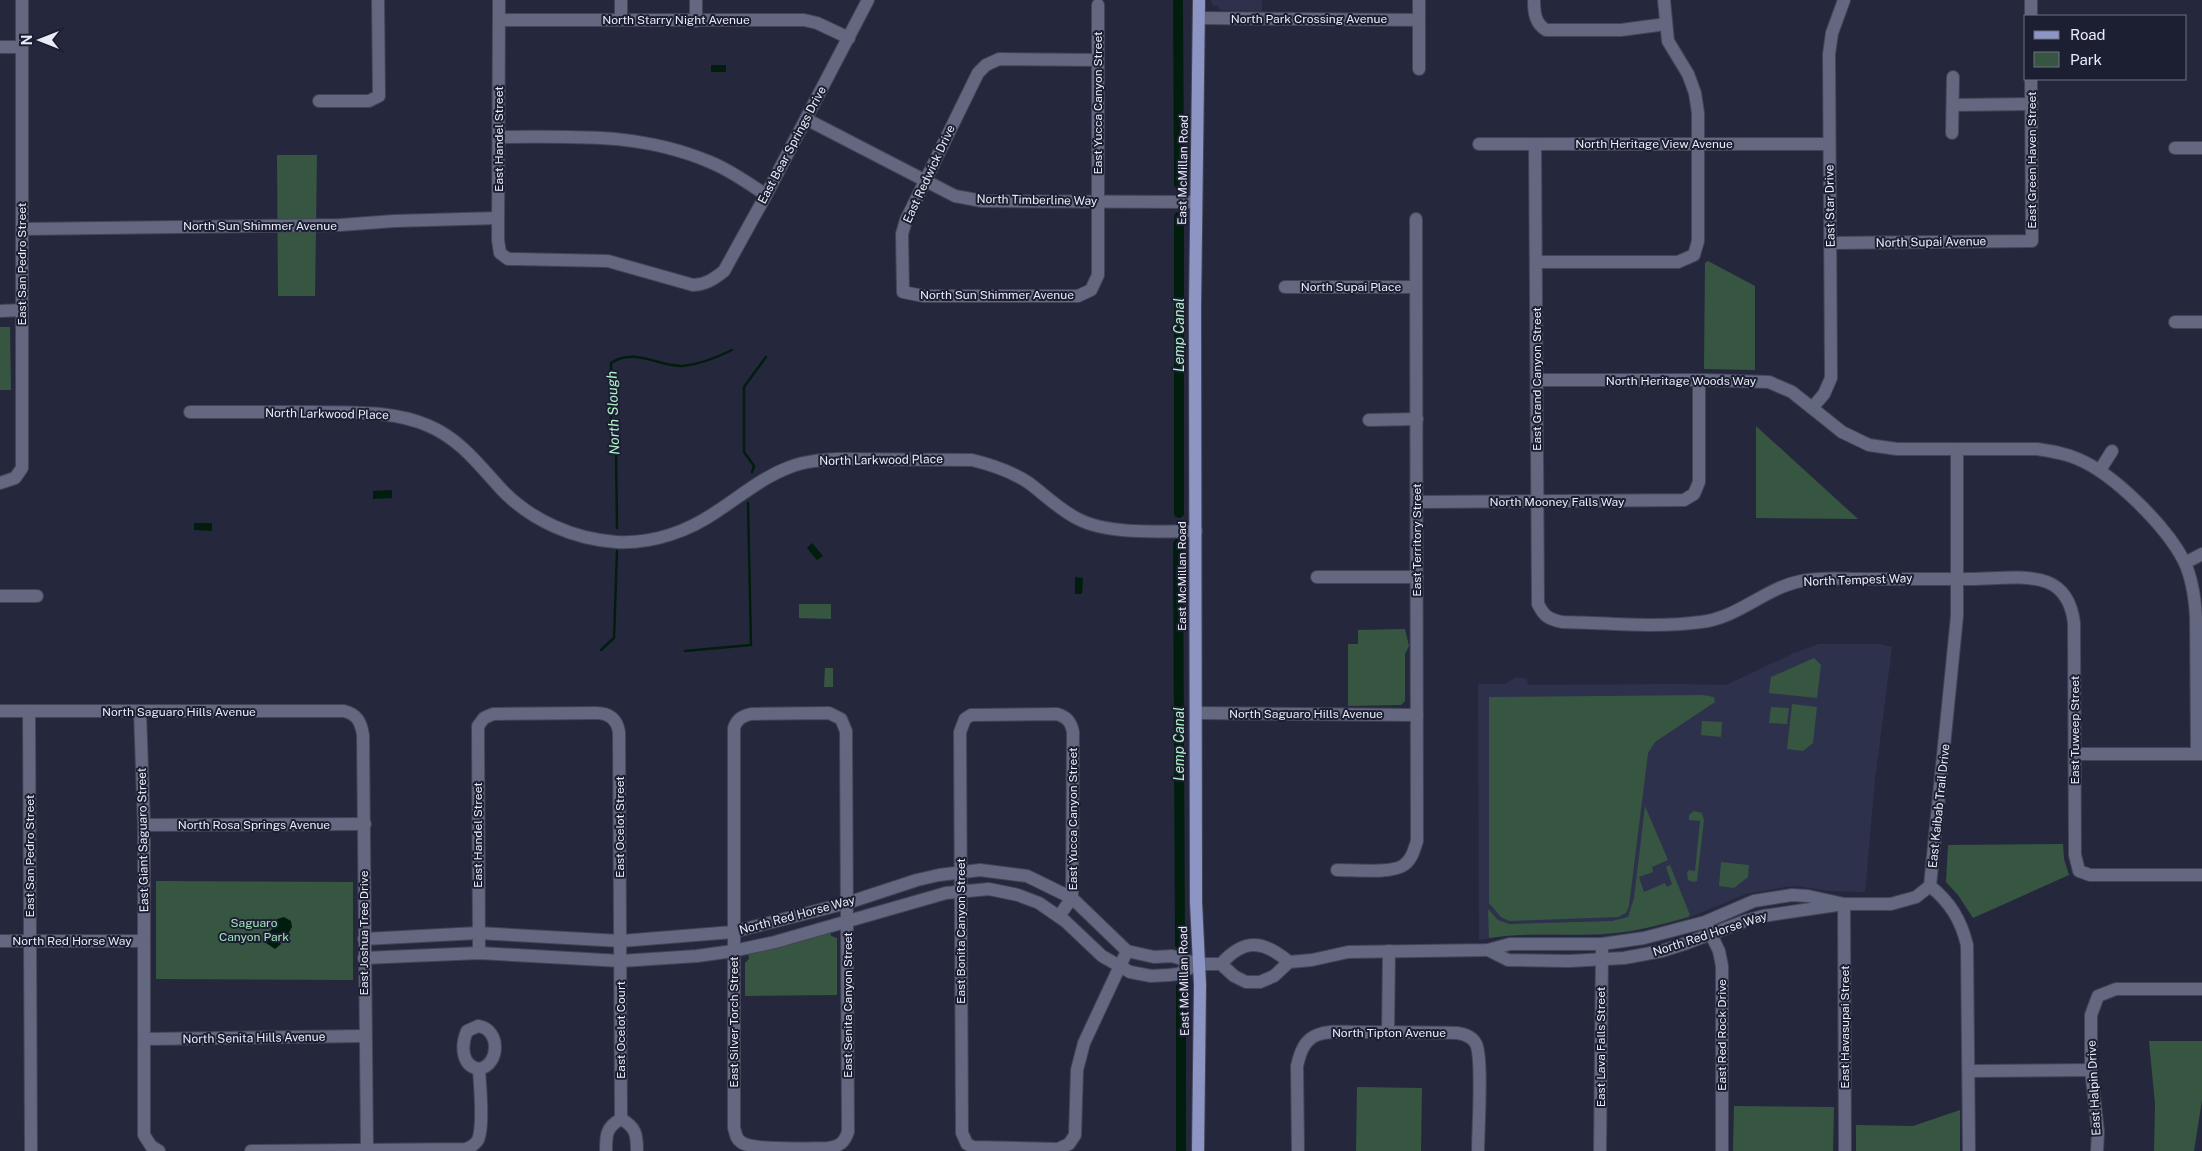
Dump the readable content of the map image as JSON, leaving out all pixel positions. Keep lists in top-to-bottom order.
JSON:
{
  "streets": {
    "main road": ["East McMillan Road"],
    "street": [
      "North Park Crossing Avenue",
      "North Starry Night Avenue",
      "East Yucca Canyon Street",
      "East Handel Street",
      "North Heritage View Avenue",
      "East Bear Springs Drive",
      "East Green Haven Street",
      "East Redwick Drive",
      "North Timberline Way",
      "East Star Drive",
      "North Sun Shimmer Avenue",
      "North Supai Avenue",
      "East San Pedro Street",
      "North Supai Place",
      "East Grand Canyon Street",
      "North Heritage Woods Way",
      "North Larkwood Place",
      "North Mooney Falls Way",
      "East Territory Street",
      "North Tempest Way",
      "North Saguaro Hills Avenue",
      "East Tuweep Street",
      "East Kaibab Trail Drive",
      "North Rosa Springs Avenue",
      "East Ocelot Street",
      "East Giant Saguaro Street",
      "North Red Horse Way",
      "East Bonita Canyon Street",
      "East Joshua Tree Drive",
      "East Senita Canyon Street",
      "East Silver Torch Street",
      "East Havasupai Street",
      "East Ocelot Court",
      "North Tipton Avenue",
      "East Red Rock Drive",
      "North Senita Hills Avenue",
      "East Lava Falls Street",
      "East Halpin Drive"
    ]
  },
  "crossings": [
    ["North Park Crossing Avenue", "East McMillan Road"],
    ["North Starry Night Avenue", "East Handel Street"],
    ["North Starry Night Avenue", "East Bear Springs Drive"],
    ["East Yucca Canyon Street", "East Redwick Drive"],
    ["East Yucca Canyon Street", "North Timberline Way"],
    ["East Yucca Canyon Street", "North Sun Shimmer Avenue"],
    ["East Yucca Canyon Street", "North Red Horse Way"],
    ["East Yucca Canyon Street", "East Bonita Canyon Street"],
    ["East Handel Street", "East Bear Springs Drive"],
    ["East Handel Street", "North Sun Shimmer Avenue"],
    ["East Handel Street", "East Ocelot Street"],
    ["East Handel Street", "North Red Horse Way"],
    ["North Heritage View Avenue", "East Star Drive"],
    ["North Heritage View Avenue", "East Grand Canyon Street"],
    ["East Bear Springs Drive", "North Timberline Way"],
    ["East Green Haven Street", "North Supai Avenue"],
    ["East McMillan Road", "North Timberline Way"],
    ["East McMillan Road", "North Larkwood Place"],
    ["East McMillan Road", "North Saguaro Hills Avenue"],
    ["East McMillan Road", "North Red Horse Way"],
    ["East Redwick Drive", "North Timberline Way"],
    ["East Redwick Drive", "North Sun Shimmer Avenue"],
    ["East Star Drive", "North Supai Avenue"],
    ["East Star Drive", "North Heritage Woods Way"],
    ["North Sun Shimmer Avenue", "East San Pedro Street"],
    ["East San Pedro Street", "North Saguaro Hills Avenue"],
    ["East San Pedro Street", "North Red Horse Way"],
    ["North Supai Place", "East Territory Street"],
    ["East Grand Canyon Street", "North Heritage Woods Way"],
    ["East Grand Canyon Street", "North Mooney Falls Way"],
    ["East Grand Canyon Street", "North Tempest Way"],
    ["North Heritage Woods Way", "North Mooney Falls Way"],
    ["North Heritage Woods Way", "East Kaibab Trail Drive"],
    ["North Mooney Falls Way", "East Territory Street"],
    ["East Territory Street", "North Saguaro Hills Avenue"],
    ["North Tempest Way", "East Tuweep Street"],
    ["North Tempest Way", "East Kaibab Trail Drive"],
    ["North Saguaro Hills Avenue", "East Giant Saguaro Street"],
    ["North Saguaro Hills Avenue", "East Joshua Tree Drive"],
    ["East Kaibab Trail Drive", "North Red Horse Way"],
    ["North Rosa Springs Avenue", "East Giant Saguaro Street"],
    ["North Rosa Springs Avenue", "East Joshua Tree Drive"],
    ["East Ocelot Street", "North Red Horse Way"],
    ["East Ocelot Street", "East Ocelot Court"],
    ["East Giant Saguaro Street", "North Red Horse Way"],
    ["East Giant Saguaro Street", "North Senita Hills Avenue"],
    ["North Red Horse Way", "East Bonita Canyon Street"],
    ["North Red Horse Way", "East Joshua Tree Drive"],
    ["North Red Horse Way", "East Senita Canyon Street"],
    ["North Red Horse Way", "East Silver Torch Street"],
    ["North Red Horse Way", "East Havasupai Street"],
    ["North Red Horse Way", "East Ocelot Court"],
    ["North Red Horse Way", "East Red Rock Drive"],
    ["North Red Horse Way", "East Lava Falls Street"],
    ["East Joshua Tree Drive", "North Senita Hills Avenue"],
    ["East Senita Canyon Street", "East Silver Torch Street"]
  ],
  "water": ["Lemp Canal", "North Slough"],
  "parks": ["Saguaro Canyon Park"],
  "legend": ["Road", "Park"],
  "north": "left"
}
